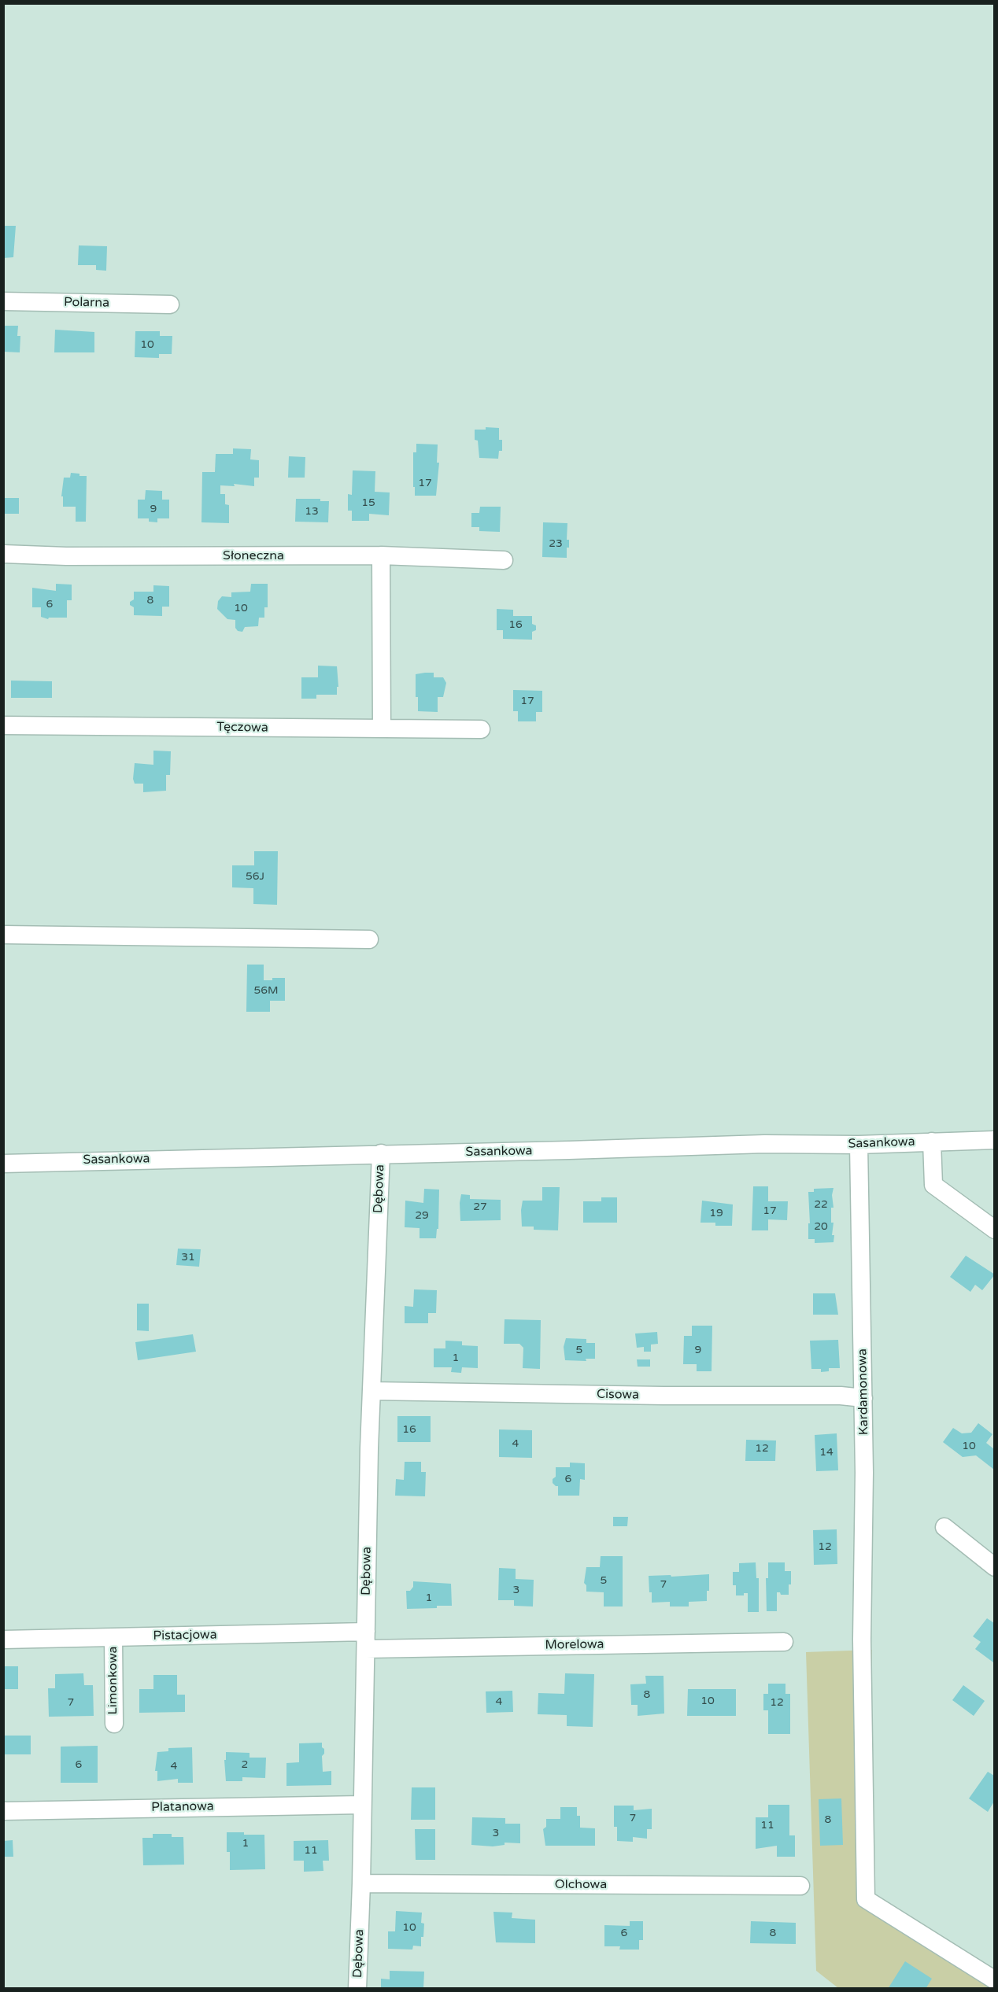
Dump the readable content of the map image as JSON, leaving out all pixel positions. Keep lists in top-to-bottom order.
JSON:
{
  "streets": {
    "street": [
      "Polarna",
      "Słoneczna",
      "Tęczowa",
      "Sasankowa",
      "Dębowa",
      "Kardamonowa",
      "Cisowa",
      "Pistacjowa",
      "Morelowa",
      "Limonkowa",
      "Platanowa",
      "Olchowa"
    ]
  },
  "crossings": [
    ["Sasankowa", "Dębowa"],
    ["Sasankowa", "Kardamonowa"],
    ["Dębowa", "Cisowa"],
    ["Dębowa", "Pistacjowa"],
    ["Dębowa", "Morelowa"],
    ["Dębowa", "Platanowa"],
    ["Dębowa", "Olchowa"],
    ["Kardamonowa", "Cisowa"],
    ["Pistacjowa", "Morelowa"],
    ["Pistacjowa", "Limonkowa"]
  ],
  "house_numbers": [
    "10",
    "17",
    "15",
    "9",
    "13",
    "23",
    "8",
    "6",
    "10",
    "16",
    "17",
    "56J",
    "56M",
    "22",
    "27",
    "17",
    "19",
    "29",
    "20",
    "31",
    "5",
    "9",
    "1",
    "16",
    "4",
    "10",
    "12",
    "14",
    "6",
    "12",
    "5",
    "7",
    "3",
    "1",
    "8",
    "10",
    "4",
    "7",
    "12",
    "6",
    "2",
    "4",
    "7",
    "8",
    "11",
    "3",
    "1",
    "11",
    "10",
    "6",
    "8"
  ]
}
